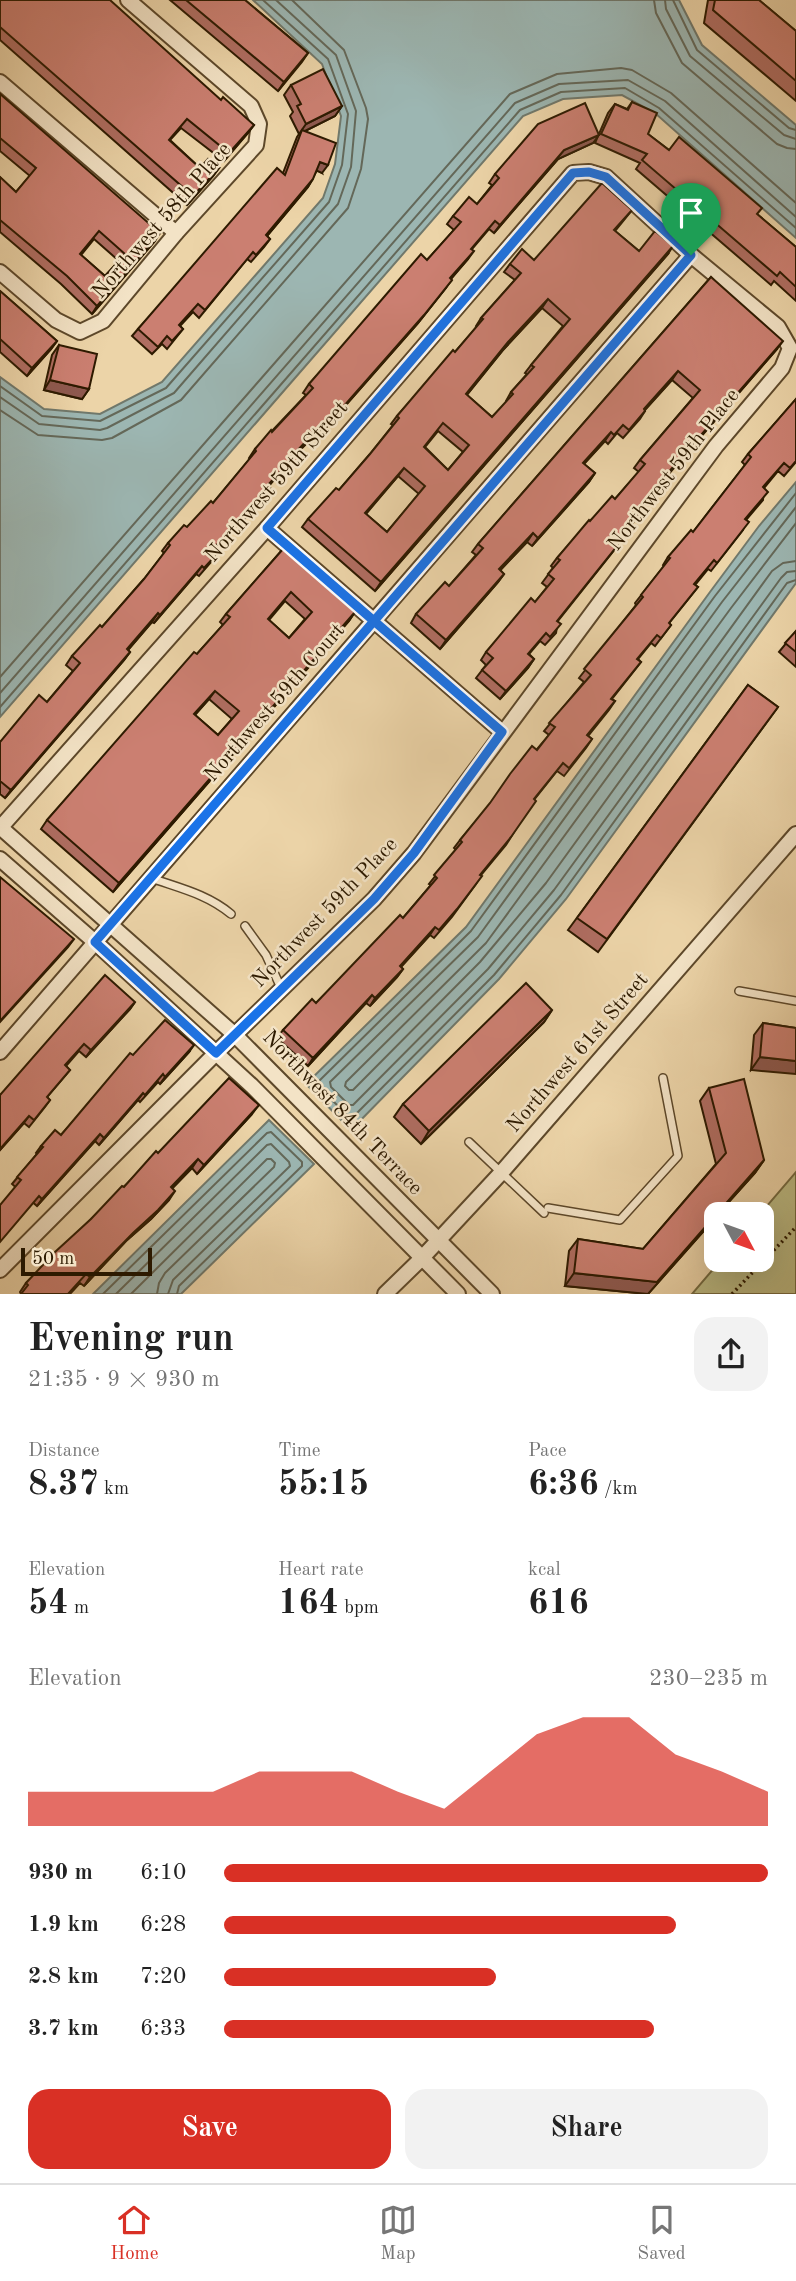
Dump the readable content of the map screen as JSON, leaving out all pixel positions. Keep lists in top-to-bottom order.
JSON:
{
  "streets": {
    "street": [
      "Northwest 58th Place",
      "Northwest 59th Place",
      "Northwest 59th Street",
      "Northwest 59th Court",
      "Northwest 61st Street",
      "Northwest 84th Terrace"
    ]
  },
  "crossings": [
    ["Northwest 59th Place", "Northwest 59th Street"],
    ["Northwest 59th Place", "Northwest 59th Court"],
    ["Northwest 59th Place", "Northwest 84th Terrace"],
    ["Northwest 59th Street", "Northwest 59th Court"],
    ["Northwest 59th Street", "Northwest 84th Terrace"],
    ["Northwest 59th Court", "Northwest 84th Terrace"],
    ["Northwest 61st Street", "Northwest 84th Terrace"]
  ],
  "scale_bar": "50 m",
  "north": "bottom right",
  "page": {
    "scale": "50 m",
    "heading": ["Evening run", "21:35 · 9 × 930 m"],
    "stats": [
      ["Distance", "8.37 km"],
      ["Time", "55:15"],
      ["Pace", "6:36 /km"],
      ["Elevation", "54 m"],
      ["Heart rate", "164 bpm"],
      ["kcal", "616"]
    ],
    "chart": ["Elevation", "230–235 m"],
    "list": [
      {
        "name": "930 m",
        "note": "6:10"
      },
      {
        "name": "1.9 km",
        "note": "6:28"
      },
      {
        "name": "2.8 km",
        "note": "7:20"
      },
      {
        "name": "3.7 km",
        "note": "6:33"
      }
    ],
    "buttons": ["Save", "Share"],
    "tabs": ["Home", "Map", "Saved"]
  }
}
